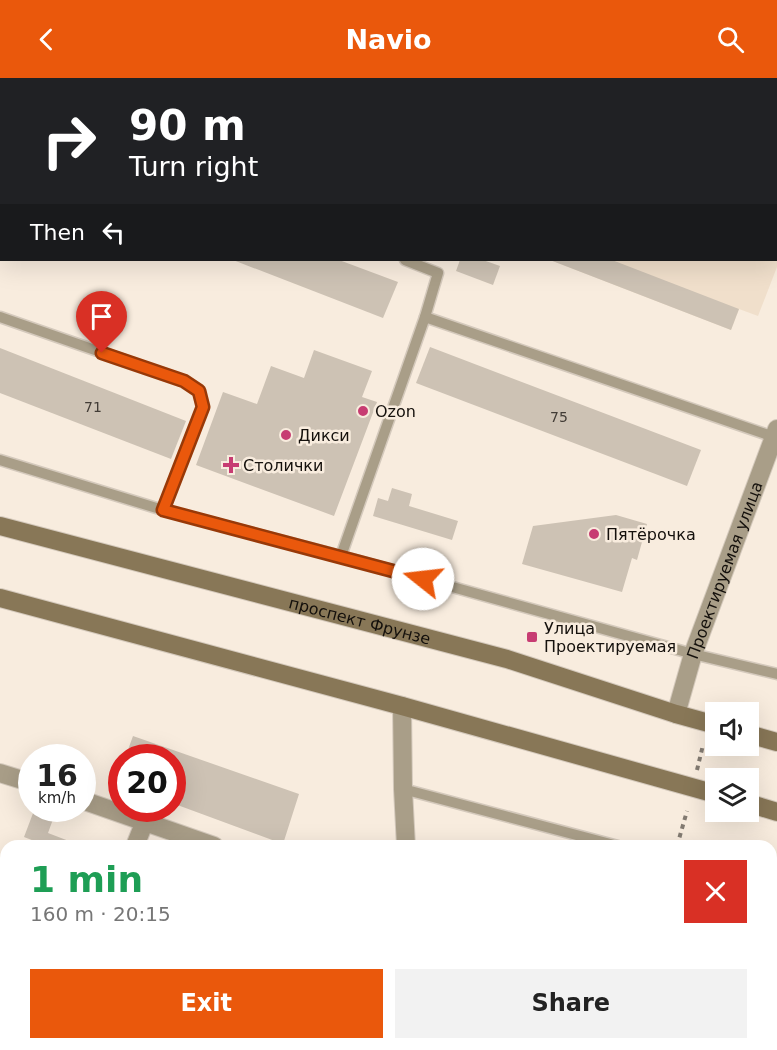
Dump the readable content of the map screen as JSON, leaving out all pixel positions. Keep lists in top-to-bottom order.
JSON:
{
  "streets": {
    "main road": ["проспект Фрунзе"],
    "street": ["Проектируемая улица"]
  },
  "crossings": [
    ["Проектируемая улица", "проспект Фрунзе"]
  ],
  "places": {
    "other": ["Ozon", "Дикси", "Пятёрочка"],
    "health": ["Столички"],
    "transit": ["Улица Проектируемая"]
  },
  "house_numbers": ["71", "75"],
  "page": {
    "header": "Navio",
    "turn": ["90 m", "Turn right"],
    "then": "Then",
    "speed": "16 km/h",
    "limit": "20",
    "heading": ["1 min", "160 m · 20:15"],
    "buttons": ["Exit", "Share"]
  }
}
